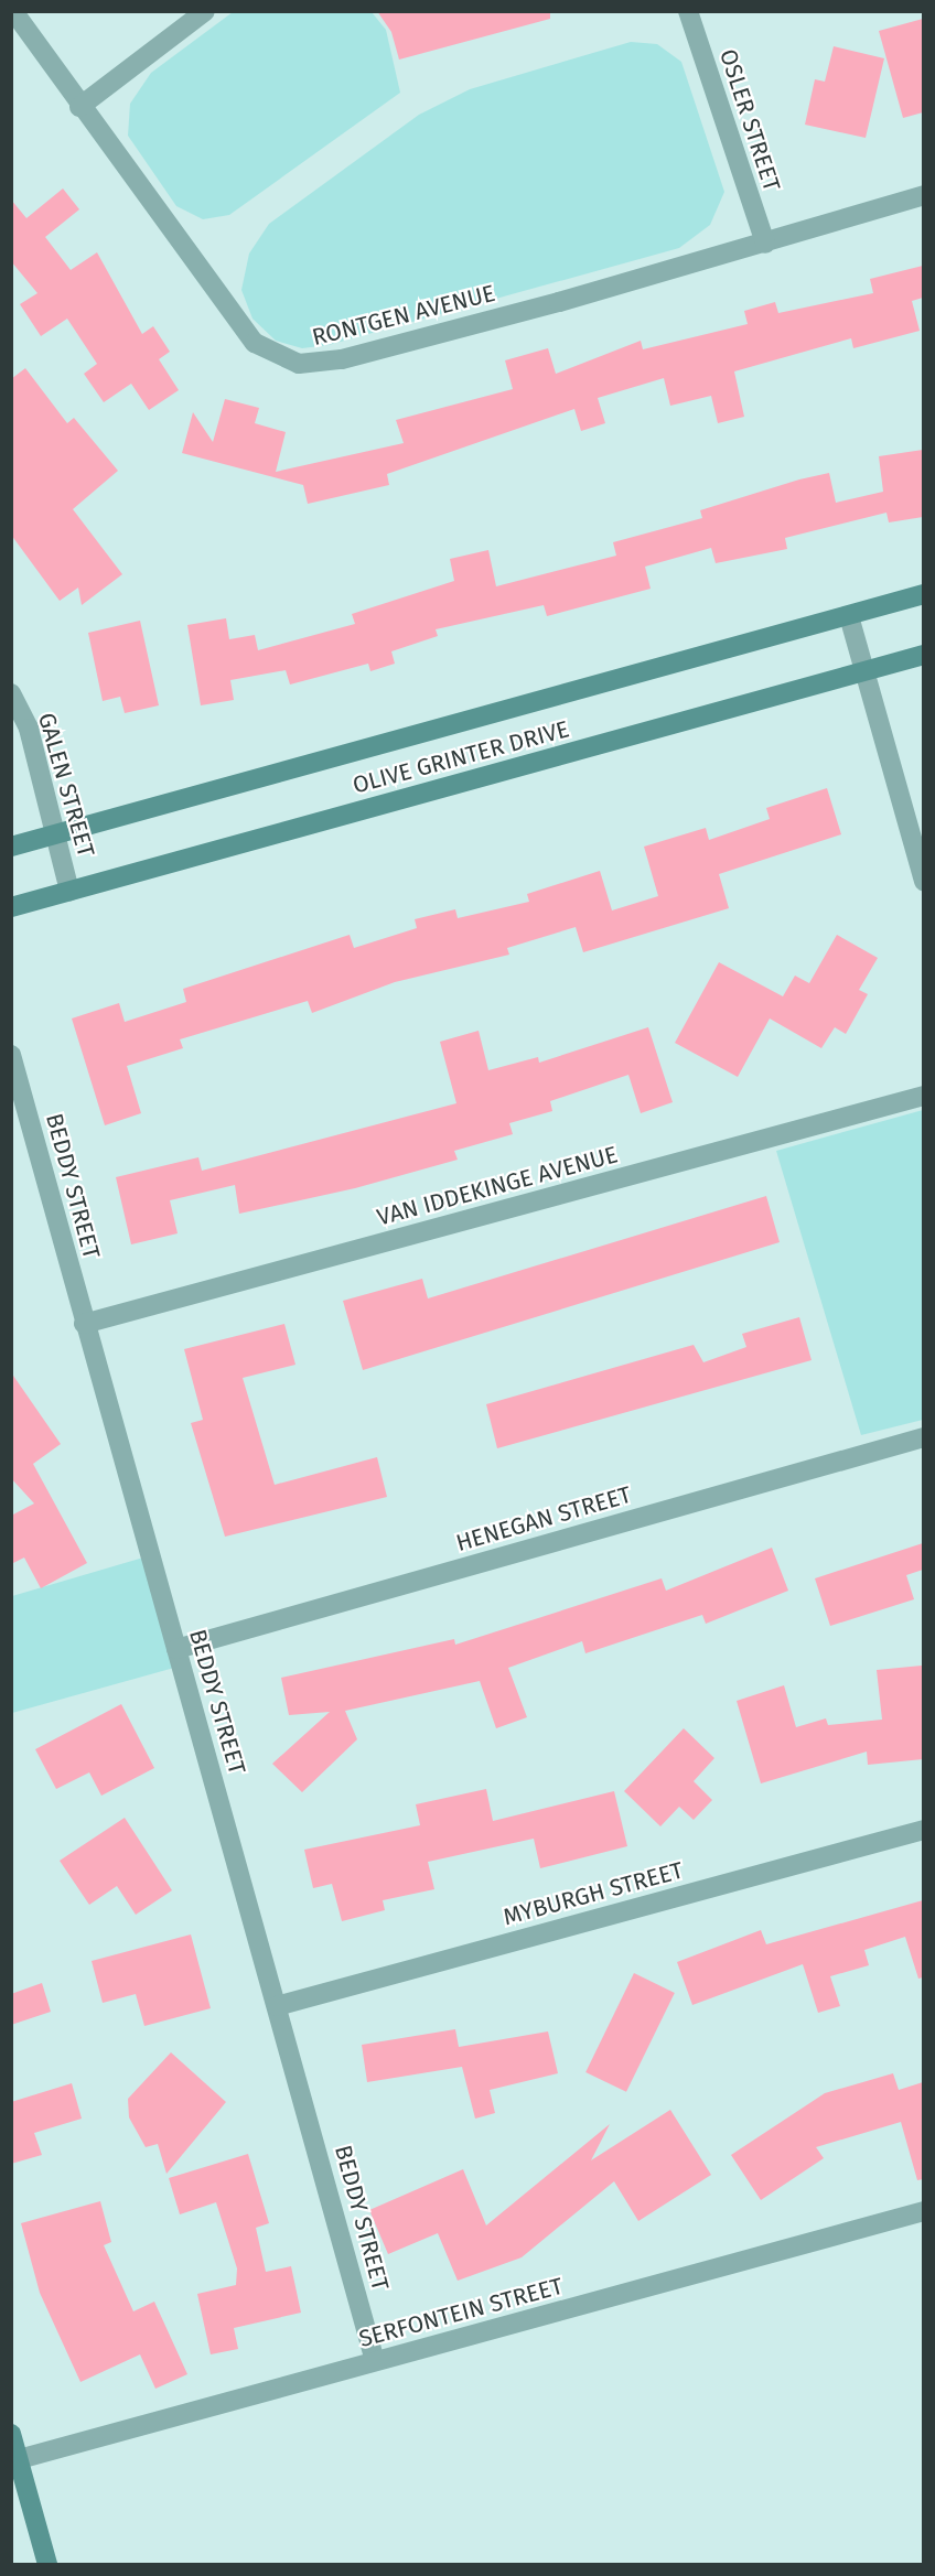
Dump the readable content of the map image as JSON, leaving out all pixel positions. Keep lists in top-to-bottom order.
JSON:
{
  "streets": {
    "street": [
      "OSLER STREET",
      "RONTGEN AVENUE",
      "OLIVE GRINTER DRIVE",
      "GALEN STREET",
      "BEDDY STREET",
      "VAN IDDEKINGE AVENUE",
      "HENEGAN STREET",
      "MYBURGH STREET",
      "SERFONTEIN STREET"
    ]
  },
  "crossings": [
    ["OSLER STREET", "RONTGEN AVENUE"],
    ["OLIVE GRINTER DRIVE", "GALEN STREET"],
    ["BEDDY STREET", "VAN IDDEKINGE AVENUE"],
    ["BEDDY STREET", "HENEGAN STREET"],
    ["BEDDY STREET", "MYBURGH STREET"],
    ["BEDDY STREET", "SERFONTEIN STREET"]
  ]
}
